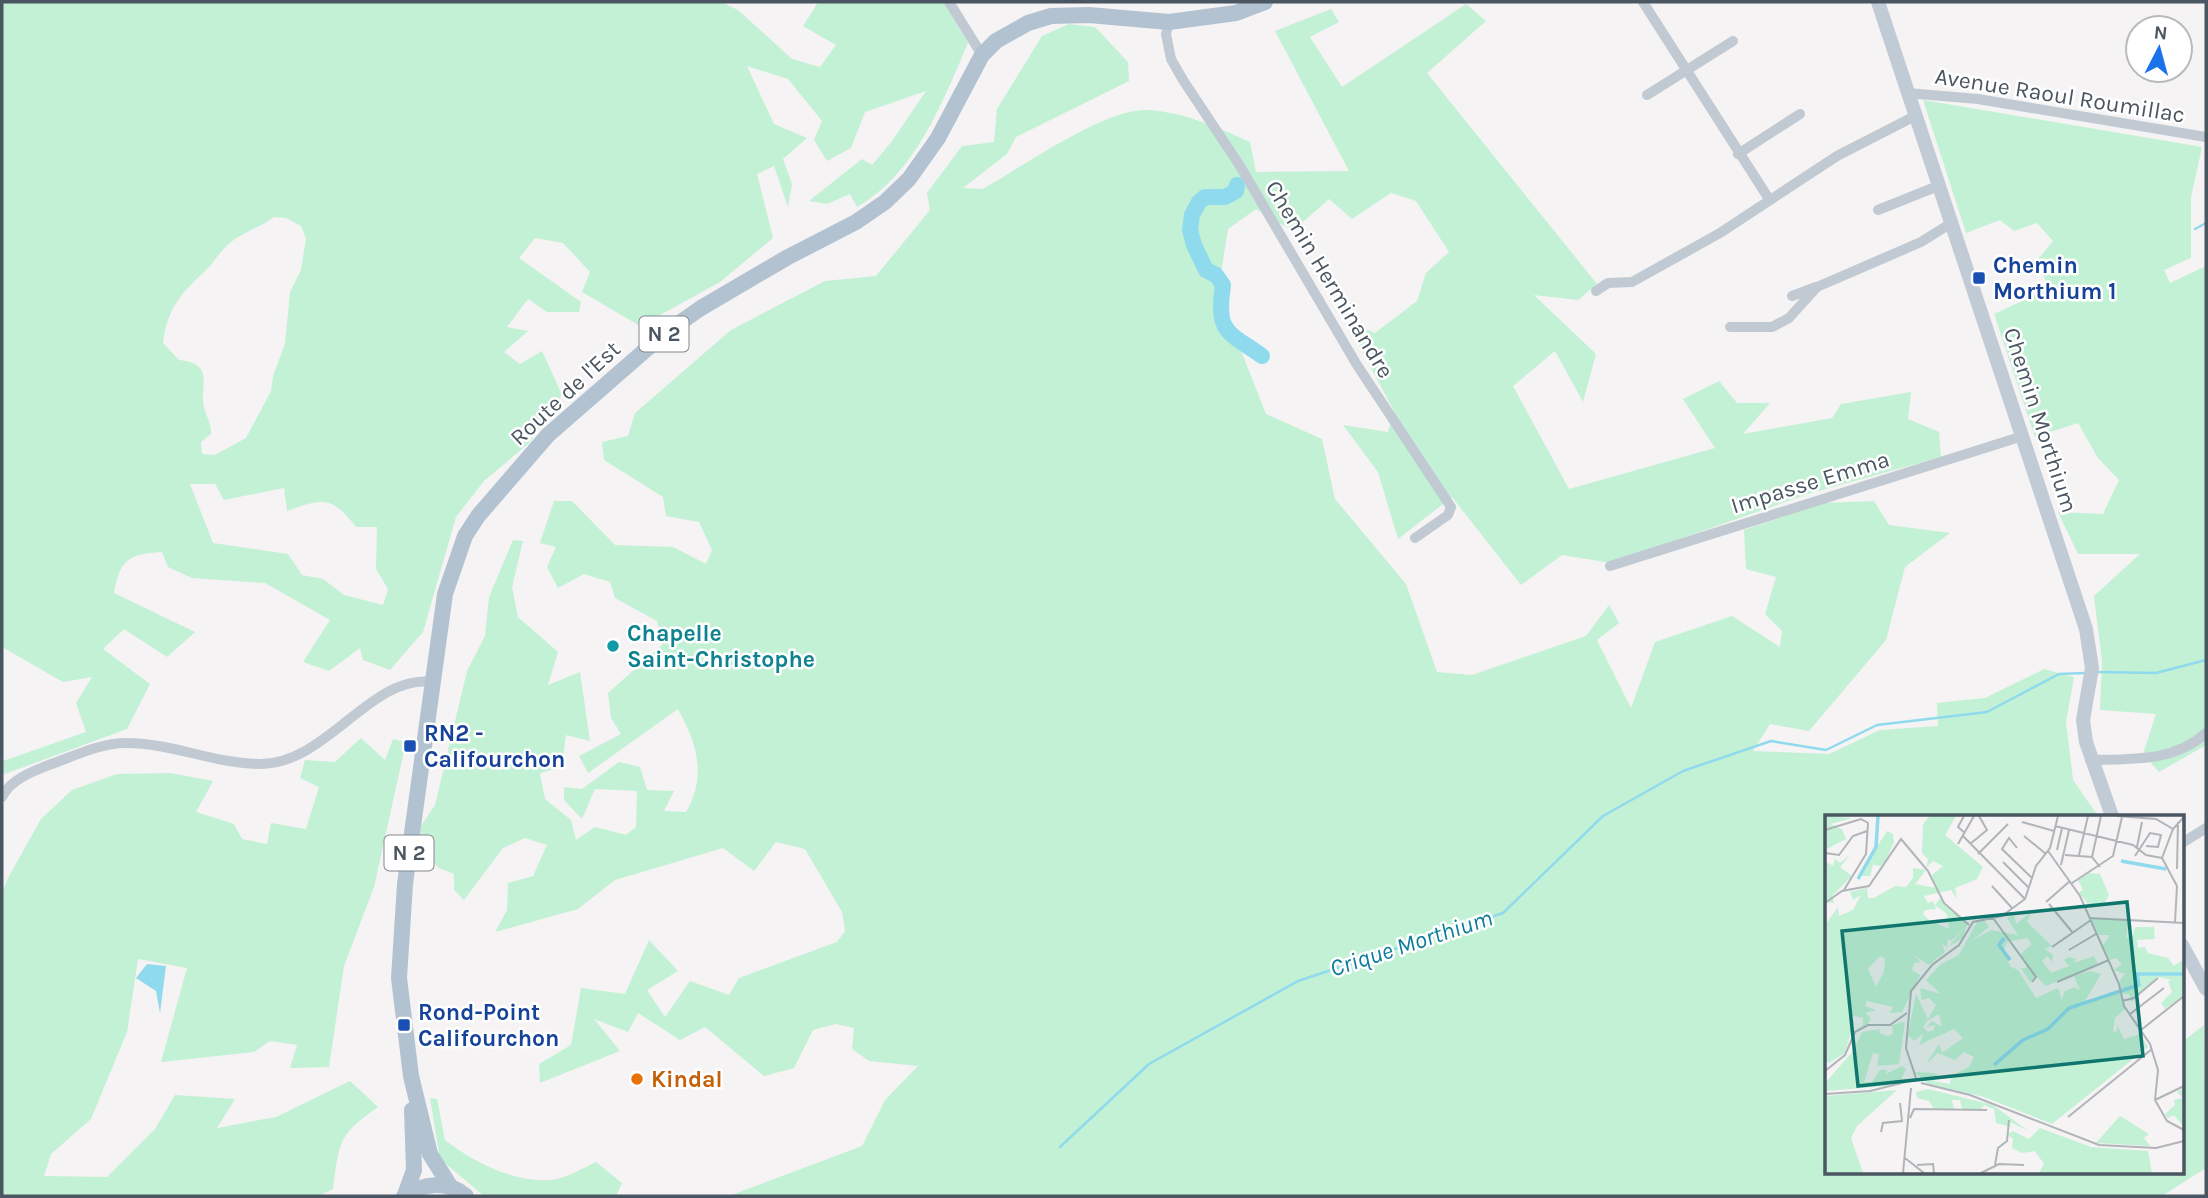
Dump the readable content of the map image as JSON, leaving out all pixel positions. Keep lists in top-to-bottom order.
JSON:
{
  "streets": {
    "main road": ["N 2", "Route de l'Est"],
    "street": [
      "Avenue Raoul Roumillac",
      "Chemin Herminandre",
      "Chemin Morthium",
      "Impasse Emma"
    ]
  },
  "crossings": [
    ["Avenue Raoul Roumillac", "Chemin Morthium"],
    ["Chemin Herminandre", "Route de l'Est"],
    ["N 2", "Route de l'Est"],
    ["Chemin Morthium", "Impasse Emma"]
  ],
  "water": ["Crique Morthium"],
  "places": {
    "transit": ["Chemin Morthium 1", "RN2 - Califourchon", "Rond-Point Califourchon"],
    "other": ["Chapelle Saint-Christophe", "Kindal"]
  },
  "north": "top"
}
